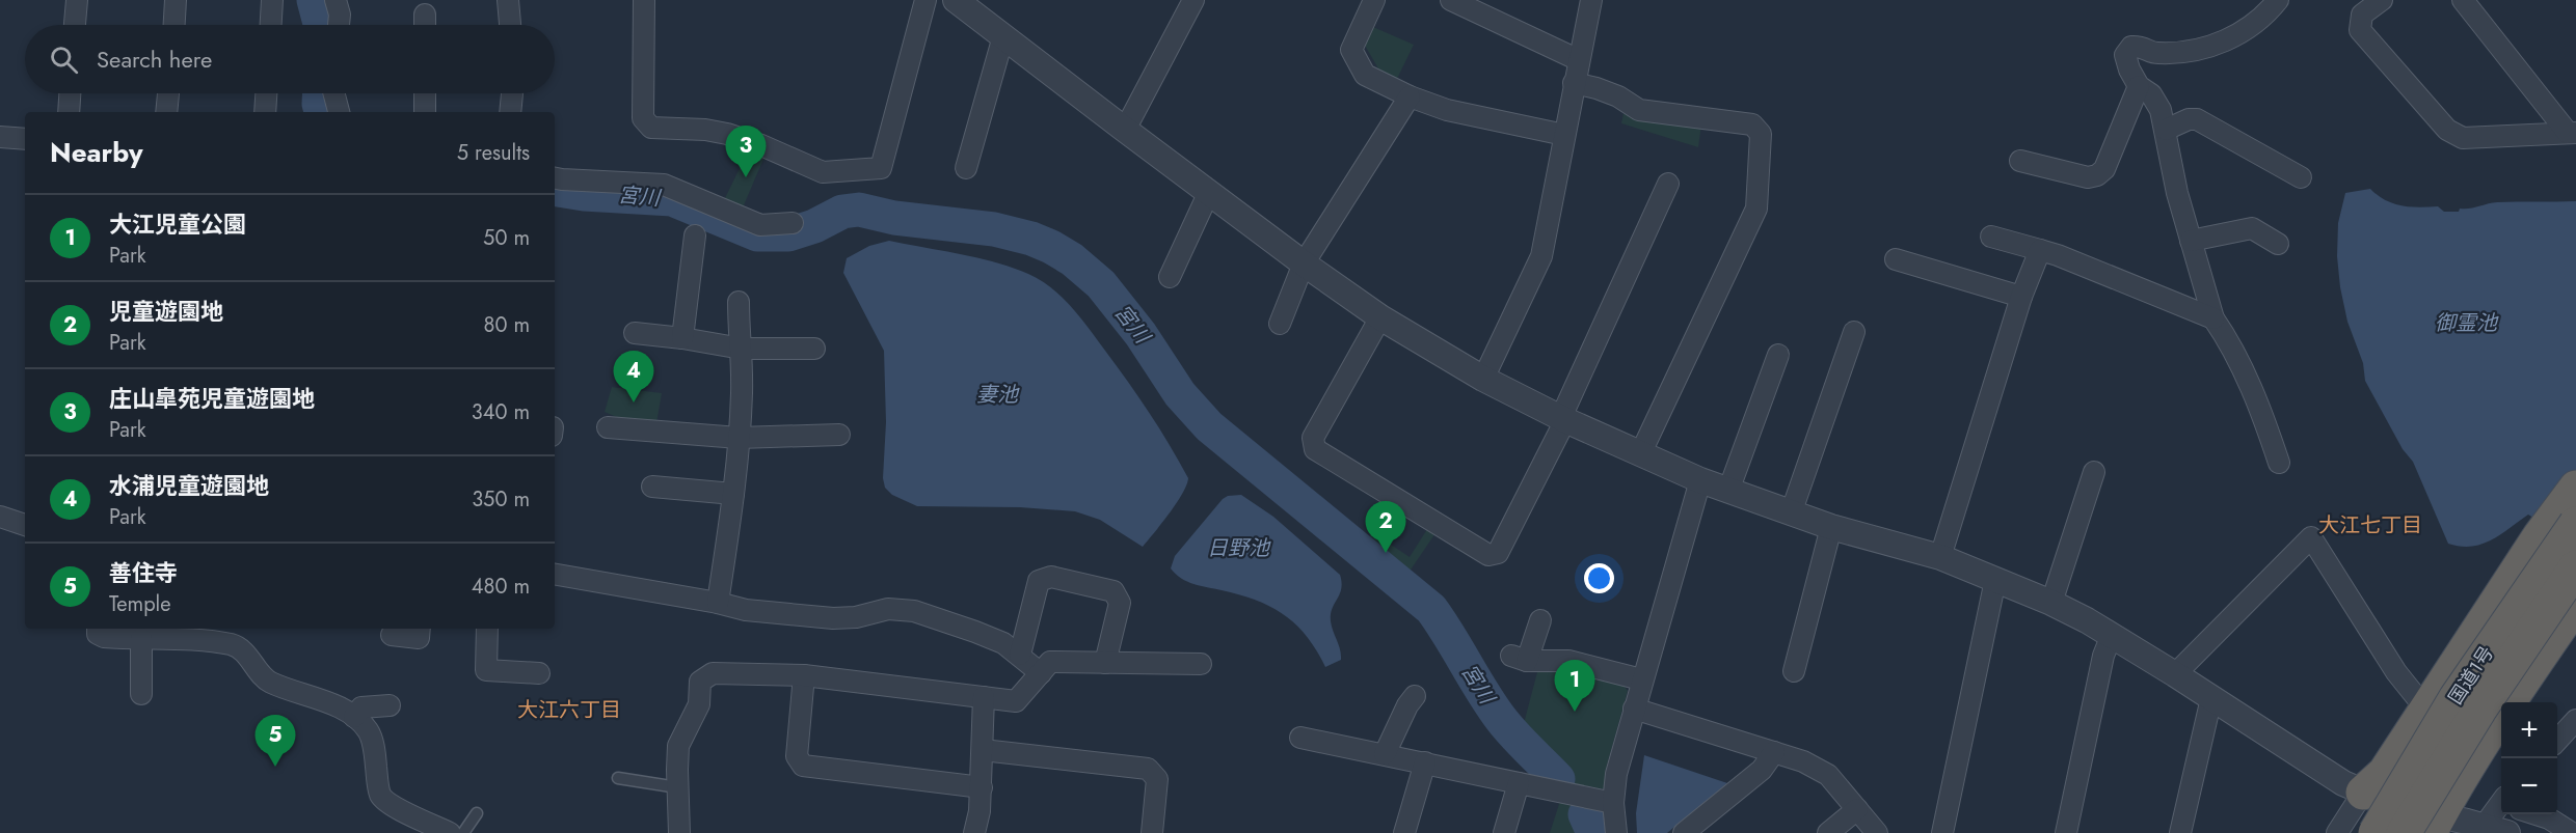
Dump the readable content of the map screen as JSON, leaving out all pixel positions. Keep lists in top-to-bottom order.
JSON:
{
  "streets": {
    "highway": ["国道1号"]
  },
  "districts": ["大江七丁目", "大江六丁目"],
  "water": [
    "宮川",
    "御霊池",
    "妻池",
    "日野池"
  ],
  "page": {
    "search": "Search here",
    "heading": ["Nearby", "5 results"],
    "pins": [
      "3",
      "4",
      "2",
      "1",
      "5"
    ],
    "list": [
      {
        "mark": "1",
        "name": "大江児童公園",
        "note": "Park",
        "value": "50 m"
      },
      {
        "mark": "2",
        "name": "児童遊園地",
        "note": "Park",
        "value": "80 m"
      },
      {
        "mark": "3",
        "name": "庄山皐苑児童遊園地",
        "note": "Park",
        "value": "340 m"
      },
      {
        "mark": "4",
        "name": "水浦児童遊園地",
        "note": "Park",
        "value": "350 m"
      },
      {
        "mark": "5",
        "name": "善住寺",
        "note": "Temple",
        "value": "480 m"
      }
    ],
    "map_buttons": ["+", "−"]
  }
}
